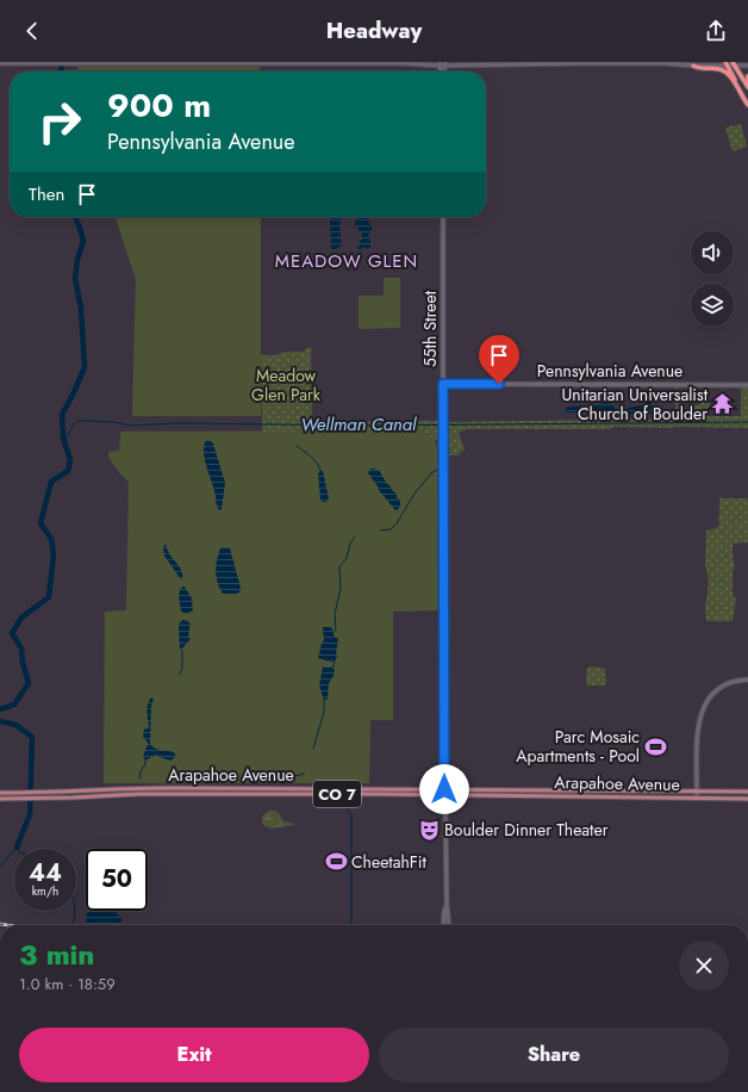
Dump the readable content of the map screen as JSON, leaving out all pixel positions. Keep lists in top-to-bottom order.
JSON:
{
  "streets": {
    "main road": [
      "55th Street",
      "Pennsylvania Avenue",
      "Arapahoe Avenue",
      "CO 7"
    ]
  },
  "crossings": [
    ["55th Street", "Pennsylvania Avenue"],
    ["55th Street", "Arapahoe Avenue"]
  ],
  "districts": ["MEADOW GLEN"],
  "water": ["Wellman Canal"],
  "parks": ["Meadow Glen Park"],
  "places": {
    "temple": ["Unitarian Universalist Church of Boulder"],
    "sports": ["Parc Mosaic Apartments - Pool", "CheetahFit"],
    "theatre": ["Boulder Dinner Theater"]
  },
  "page": {
    "header": "Headway",
    "turn": ["900 m", "Pennsylvania Avenue"],
    "then": "Then",
    "speed": "44 km/h",
    "limit": "50",
    "heading": ["3 min", "1.0 km · 18:59"],
    "buttons": ["Exit", "Share"]
  }
}
